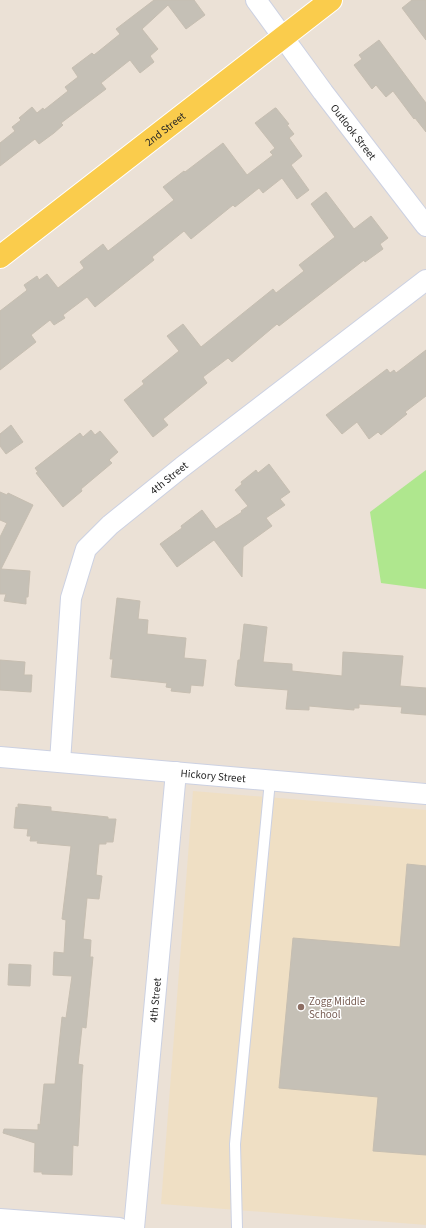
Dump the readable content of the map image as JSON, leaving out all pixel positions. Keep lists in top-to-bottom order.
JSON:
{
  "streets": {
    "main road": ["2nd Street"],
    "street": ["Outlook Street", "4th Street", "Hickory Street"]
  },
  "crossings": [
    ["2nd Street", "Outlook Street"],
    ["4th Street", "Hickory Street"]
  ],
  "places": ["Zogg Middle School"]
}
